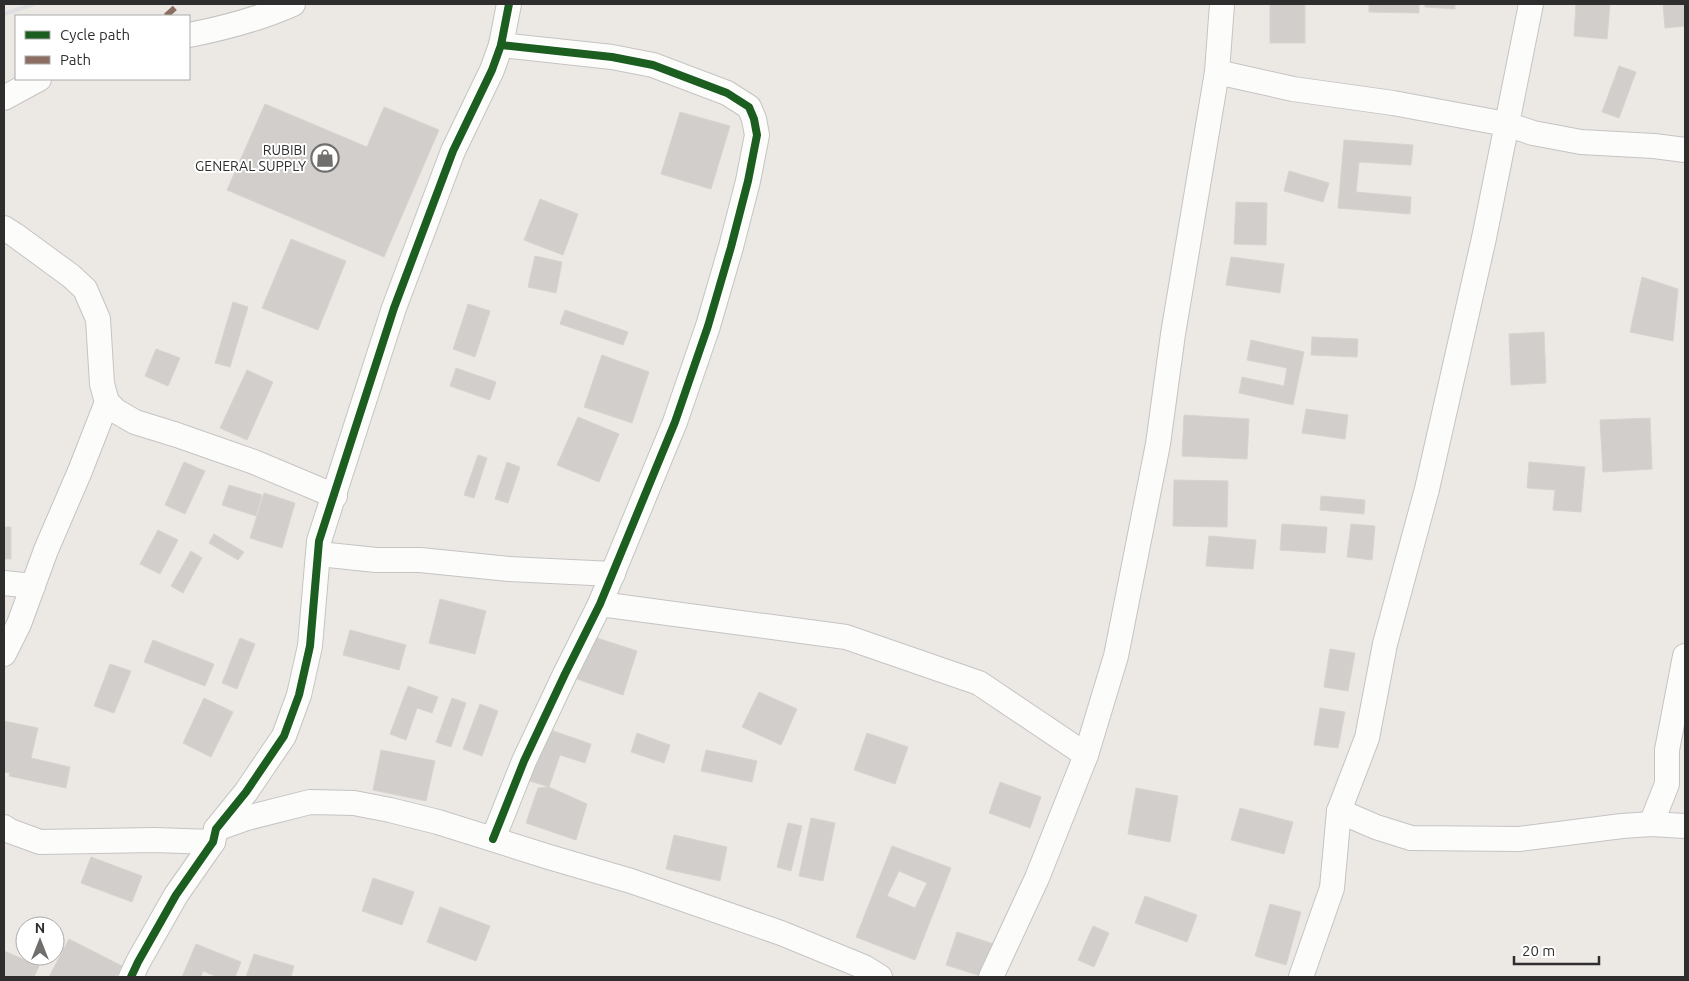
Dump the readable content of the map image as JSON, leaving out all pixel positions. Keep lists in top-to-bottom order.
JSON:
{
  "places": {
    "shop": ["RUBIBI GENERAL SUPPLY"]
  },
  "legend": ["Cycle path", "Path"],
  "scale_bar": "20 m",
  "north": "top"
}
